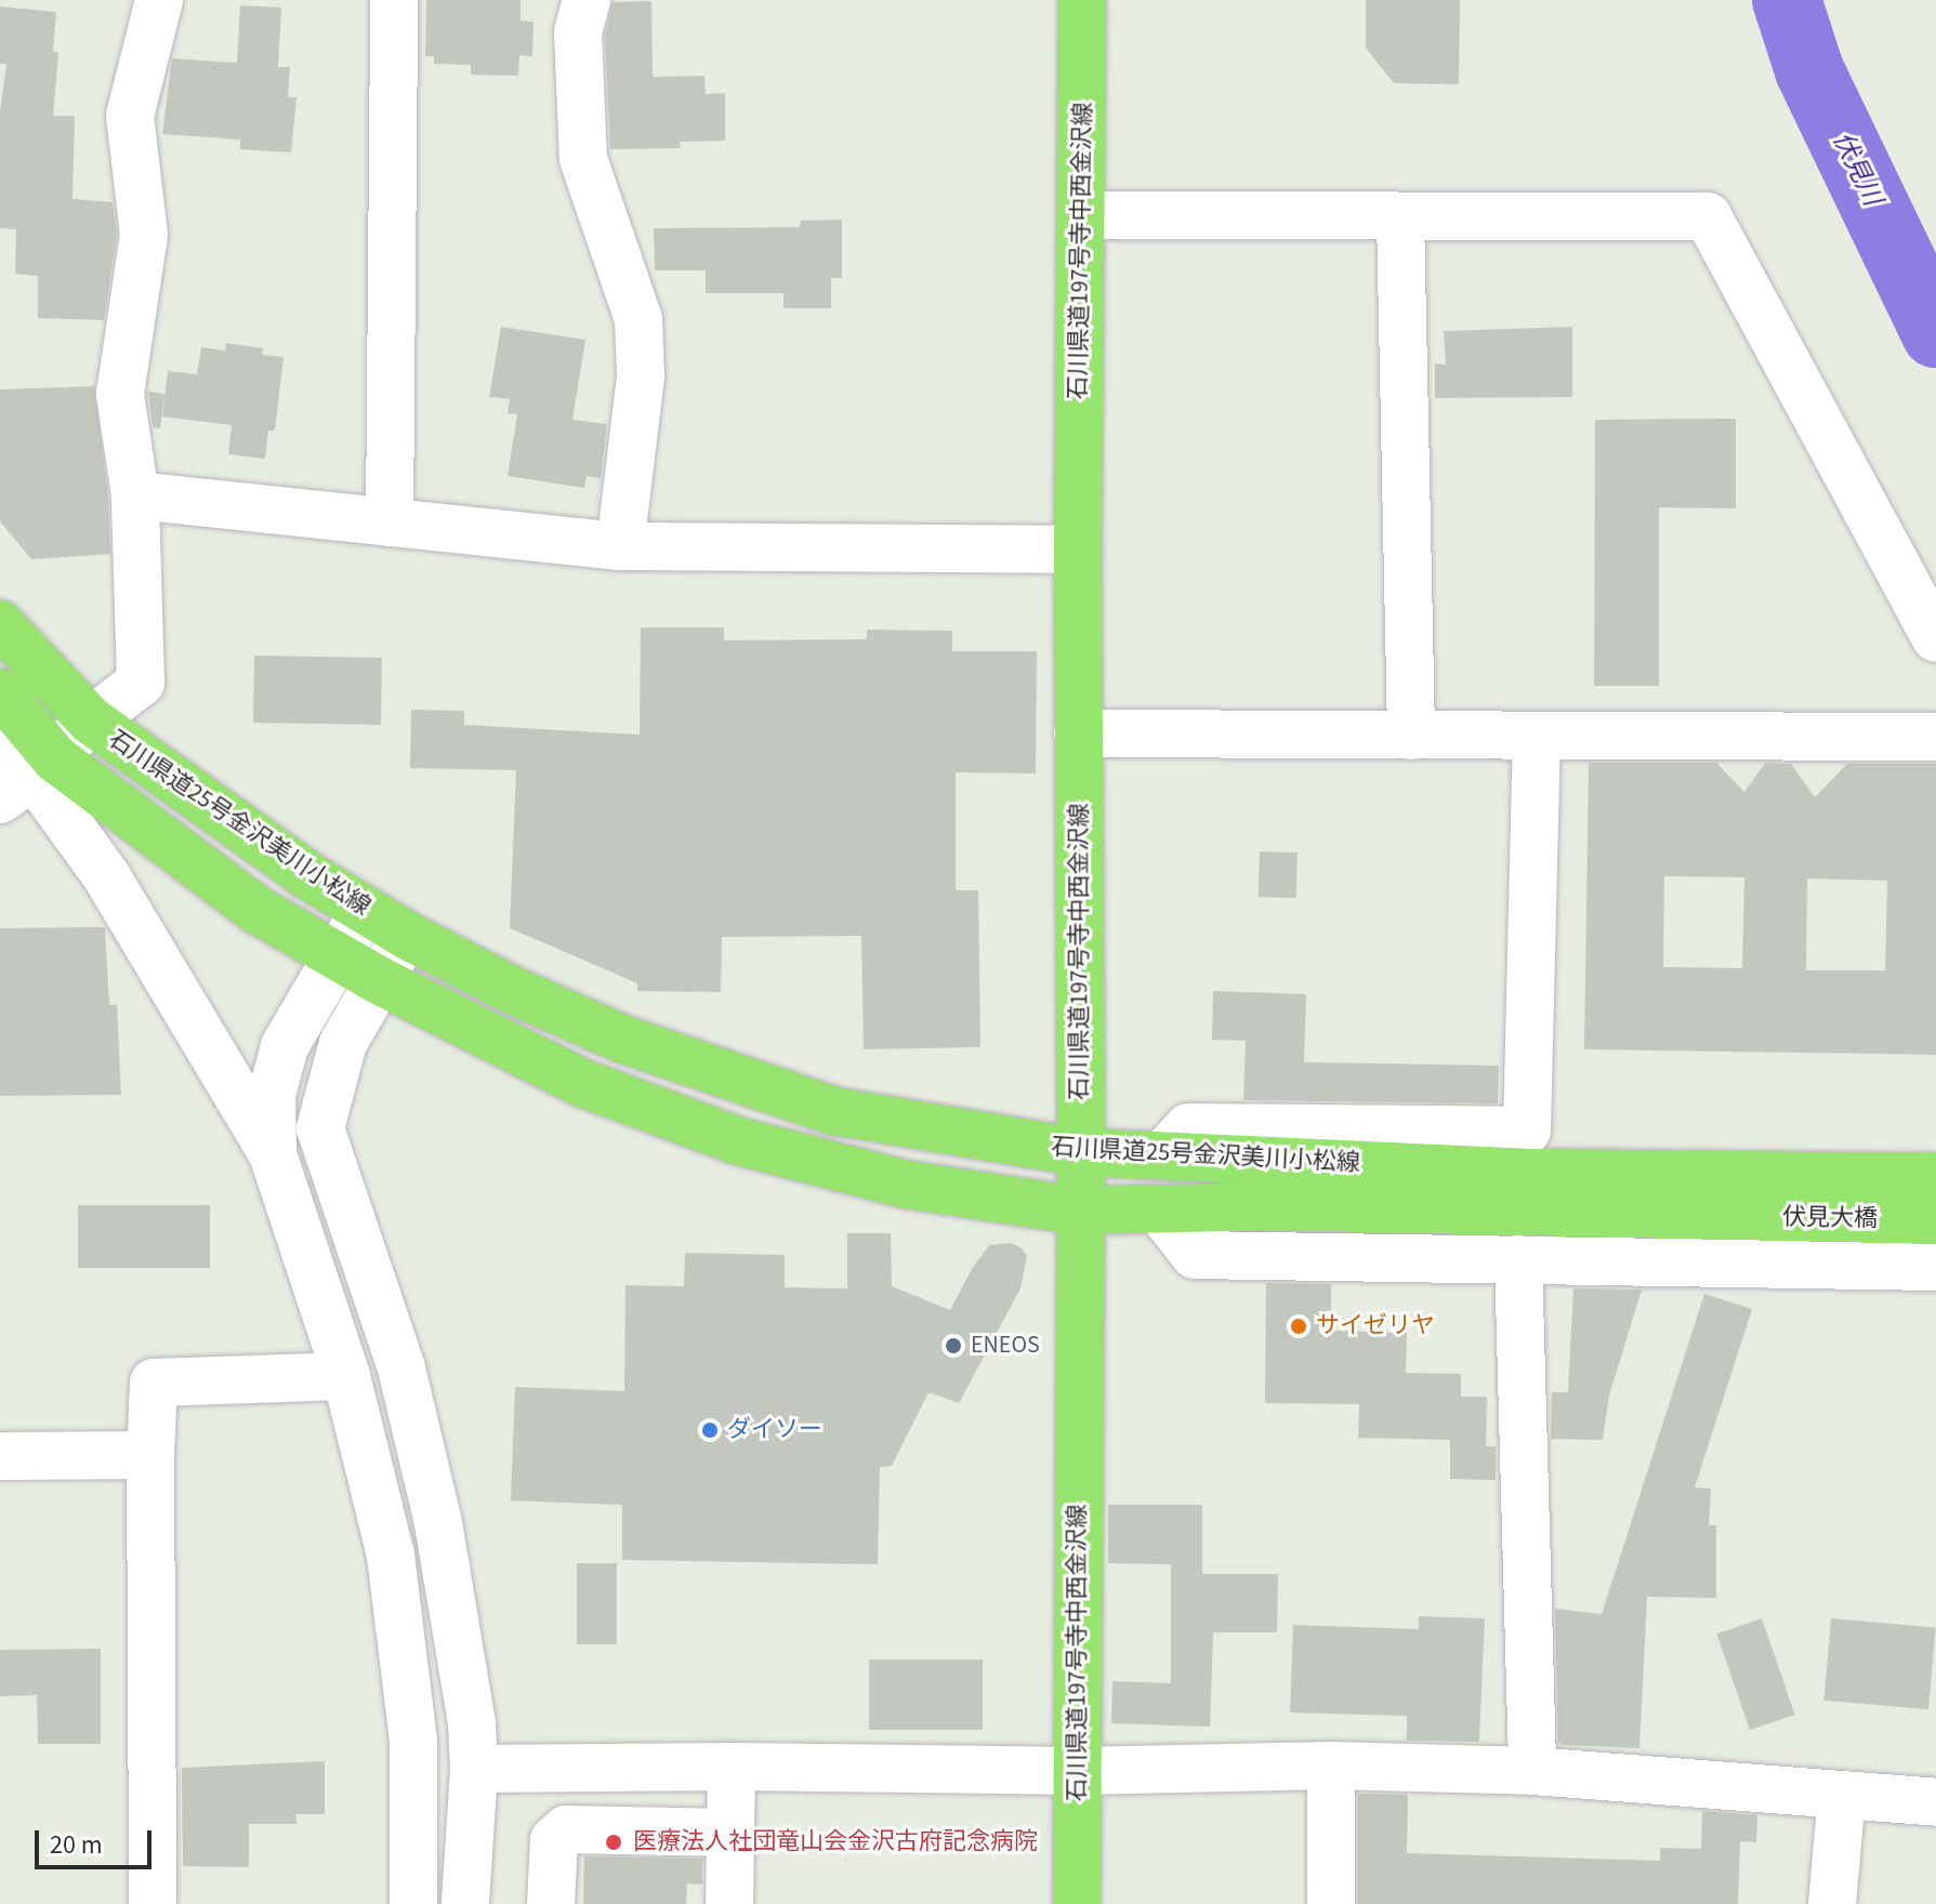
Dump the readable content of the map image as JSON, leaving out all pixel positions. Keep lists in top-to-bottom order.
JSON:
{
  "streets": {
    "main road": ["石川県道197号寺中西金沢線", "石川県道25号金沢美川小松線", "伏見大橋"]
  },
  "crossings": [
    ["石川県道197号寺中西金沢線", "石川県道25号金沢美川小松線"],
    ["石川県道25号金沢美川小松線", "伏見大橋"]
  ],
  "water": ["伏見川"],
  "places": [
    "サイゼリヤ",
    "ENEOS",
    "ダイソー",
    "医療法人社団竜山会金沢古府記念病院"
  ],
  "scale_bar": "20 m"
}
